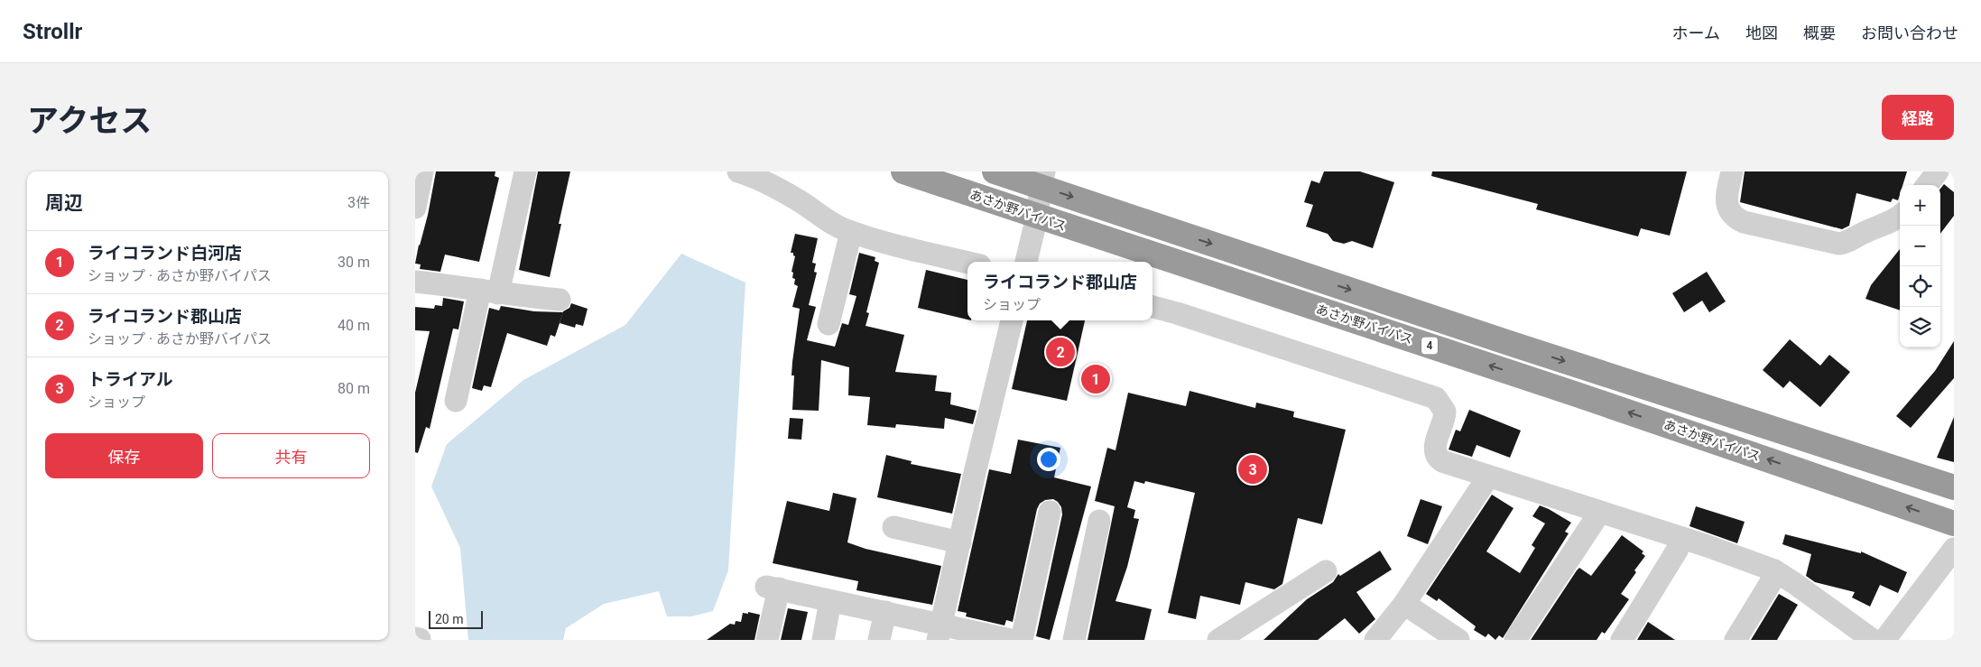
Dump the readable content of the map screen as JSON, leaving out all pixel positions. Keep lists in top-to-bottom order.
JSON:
{
  "streets": {
    "highway": ["あさか野バイパス", "4"]
  },
  "scale_bar": "20 m",
  "page": {
    "header": "Strollr",
    "nav": [
      "ホーム",
      "地図",
      "概要",
      "お問い合わせ"
    ],
    "title": "アクセス",
    "buttons": [
      "経路",
      ["保存", "共有"]
    ],
    "heading": ["周辺", "3件"],
    "map_buttons": ["+", "−"],
    "list": [
      {
        "mark": "1",
        "name": "ライコランド白河店",
        "note": "ショップ · あさか野バイパス",
        "value": "30 m"
      },
      {
        "mark": "2",
        "name": "ライコランド郡山店",
        "note": "ショップ · あさか野バイパス",
        "value": "40 m"
      },
      {
        "mark": "3",
        "name": "トライアル",
        "note": "ショップ",
        "value": "80 m"
      }
    ],
    "popup": ["ライコランド郡山店", "ショップ"],
    "pins": ["2", "1", "3"],
    "scale": "20 m"
  }
}
